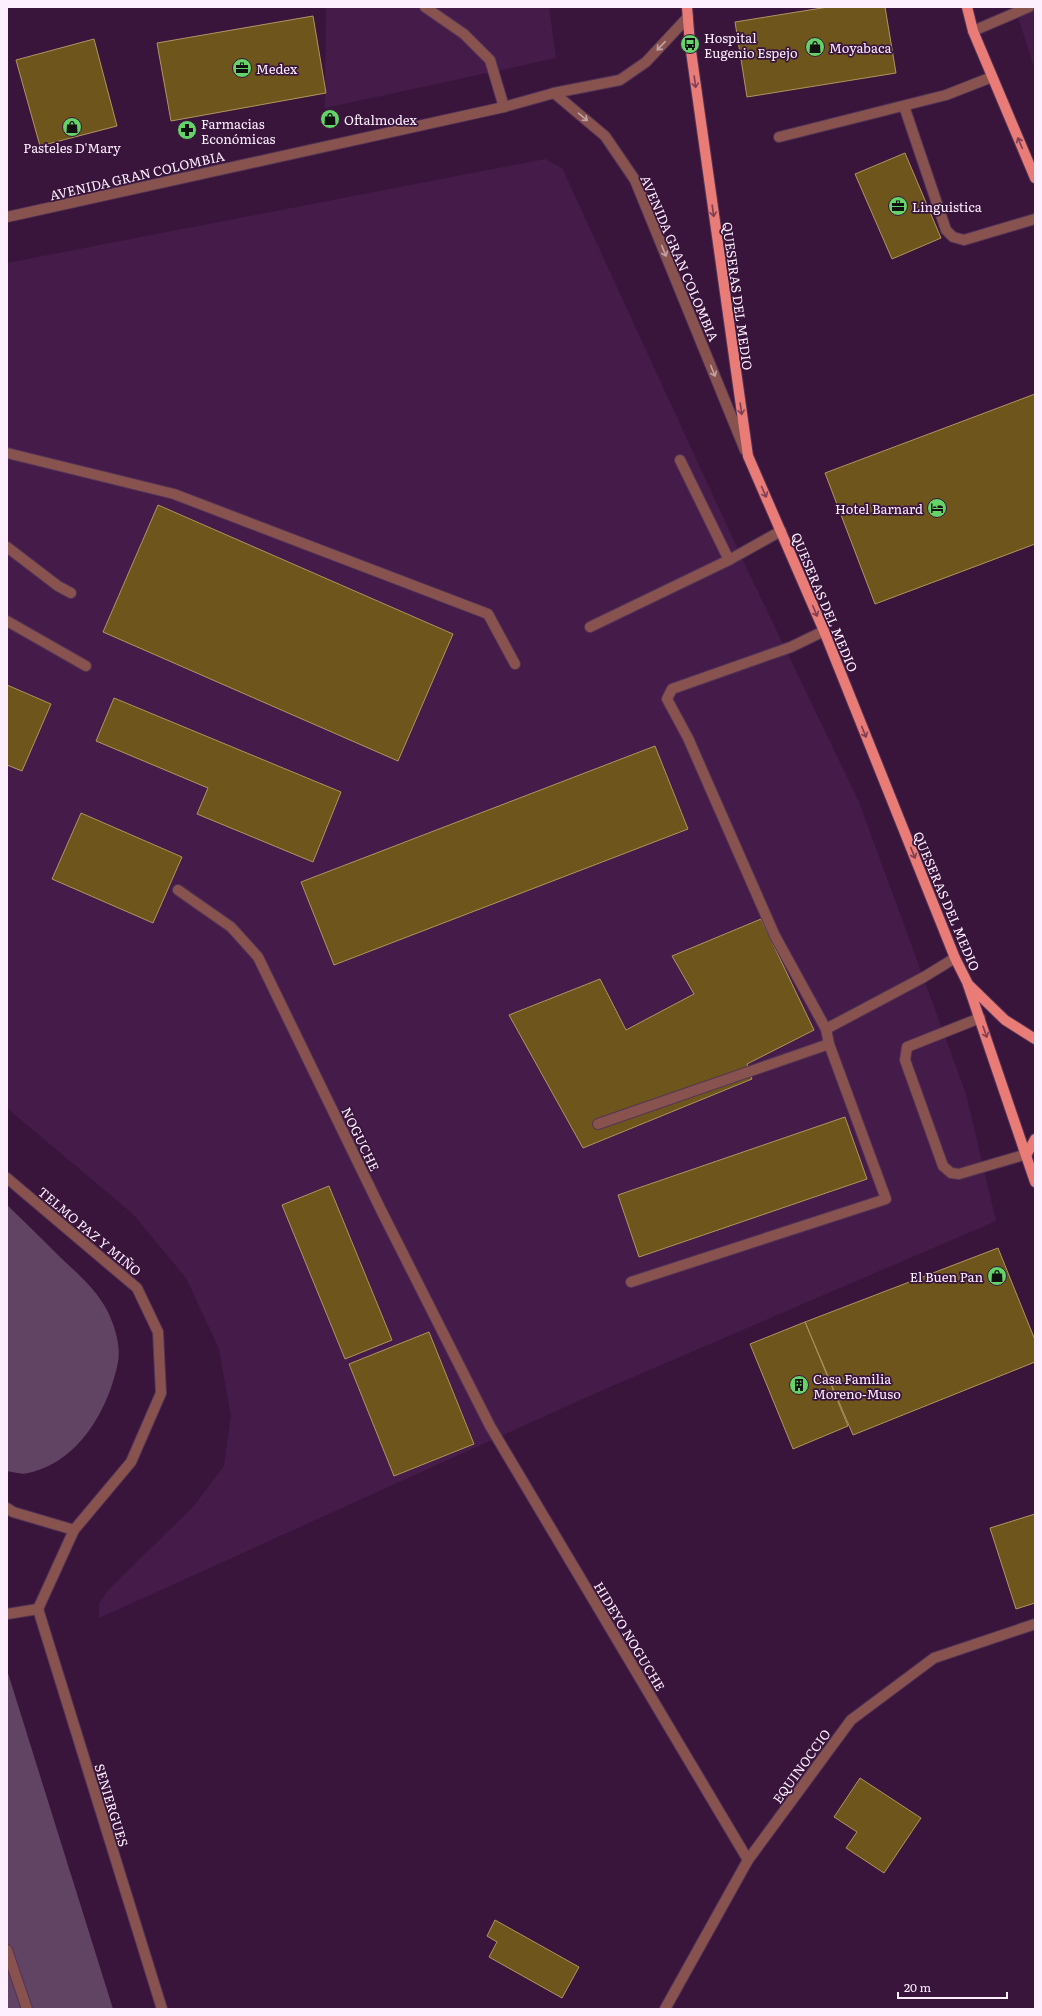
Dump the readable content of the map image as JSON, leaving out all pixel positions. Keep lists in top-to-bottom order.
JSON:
{
  "streets": {
    "main road": ["QUESERAS DEL MEDIO"],
    "street": [
      "AVENIDA GRAN COLOMBIA",
      "NOGUCHE",
      "TELMO PAZ Y MIÑO",
      "HIDEYO NOGUCHE",
      "EQUINOCCIO",
      "SENIERGUES"
    ]
  },
  "crossings": [
    ["AVENIDA GRAN COLOMBIA", "QUESERAS DEL MEDIO"],
    ["NOGUCHE", "HIDEYO NOGUCHE"],
    ["TELMO PAZ Y MIÑO", "SENIERGUES"],
    ["HIDEYO NOGUCHE", "EQUINOCCIO"]
  ],
  "one_way": ["QUESERAS DEL MEDIO"],
  "places": {
    "bus stop": ["Hospital Eugenio Espejo"],
    "shop": [
      "Moyabaca",
      "Oftalmodex",
      "Pasteles D'Mary",
      "El Buen Pan"
    ],
    "office": ["Medex", "Linguistica"],
    "pharmacy": ["Farmacias Económicas"],
    "hotel": ["Hotel Barnard"],
    "building": ["Casa Familia Moreno-Muso"]
  },
  "scale_bar": "20 m"
}
